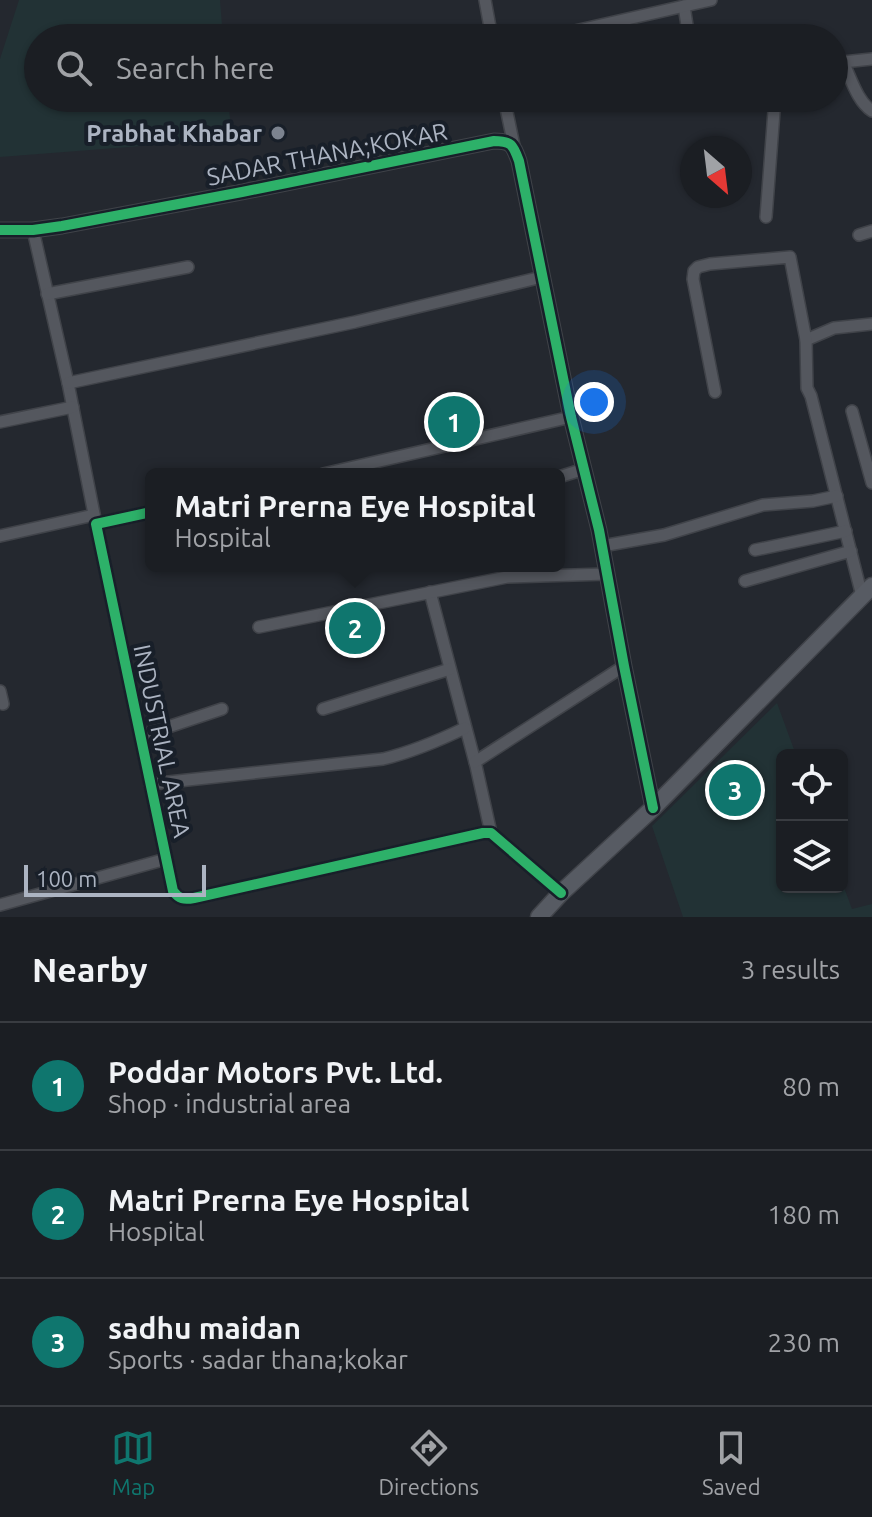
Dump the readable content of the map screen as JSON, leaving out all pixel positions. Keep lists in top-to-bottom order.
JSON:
{
  "streets": {
    "street": ["SADAR THANA;KOKAR", "INDUSTRIAL AREA"]
  },
  "crossings": [
    ["SADAR THANA;KOKAR", "INDUSTRIAL AREA"]
  ],
  "places": ["Prabhat Khabar"],
  "scale_bar": "100 m",
  "north": "bottom right",
  "page": {
    "search": "Search here",
    "pins": ["1", "2", "3"],
    "popup": ["Matri Prerna Eye Hospital", "Hospital"],
    "scale": "100 m",
    "heading": ["Nearby", "3 results"],
    "list": [
      {
        "mark": "1",
        "name": "Poddar Motors Pvt. Ltd.",
        "note": "Shop · industrial area",
        "value": "80 m"
      },
      {
        "mark": "2",
        "name": "Matri Prerna Eye Hospital",
        "note": "Hospital",
        "value": "180 m"
      },
      {
        "mark": "3",
        "name": "sadhu maidan",
        "note": "Sports · sadar thana;kokar",
        "value": "230 m"
      }
    ],
    "nav": ["Map", "Directions", "Saved"]
  }
}
